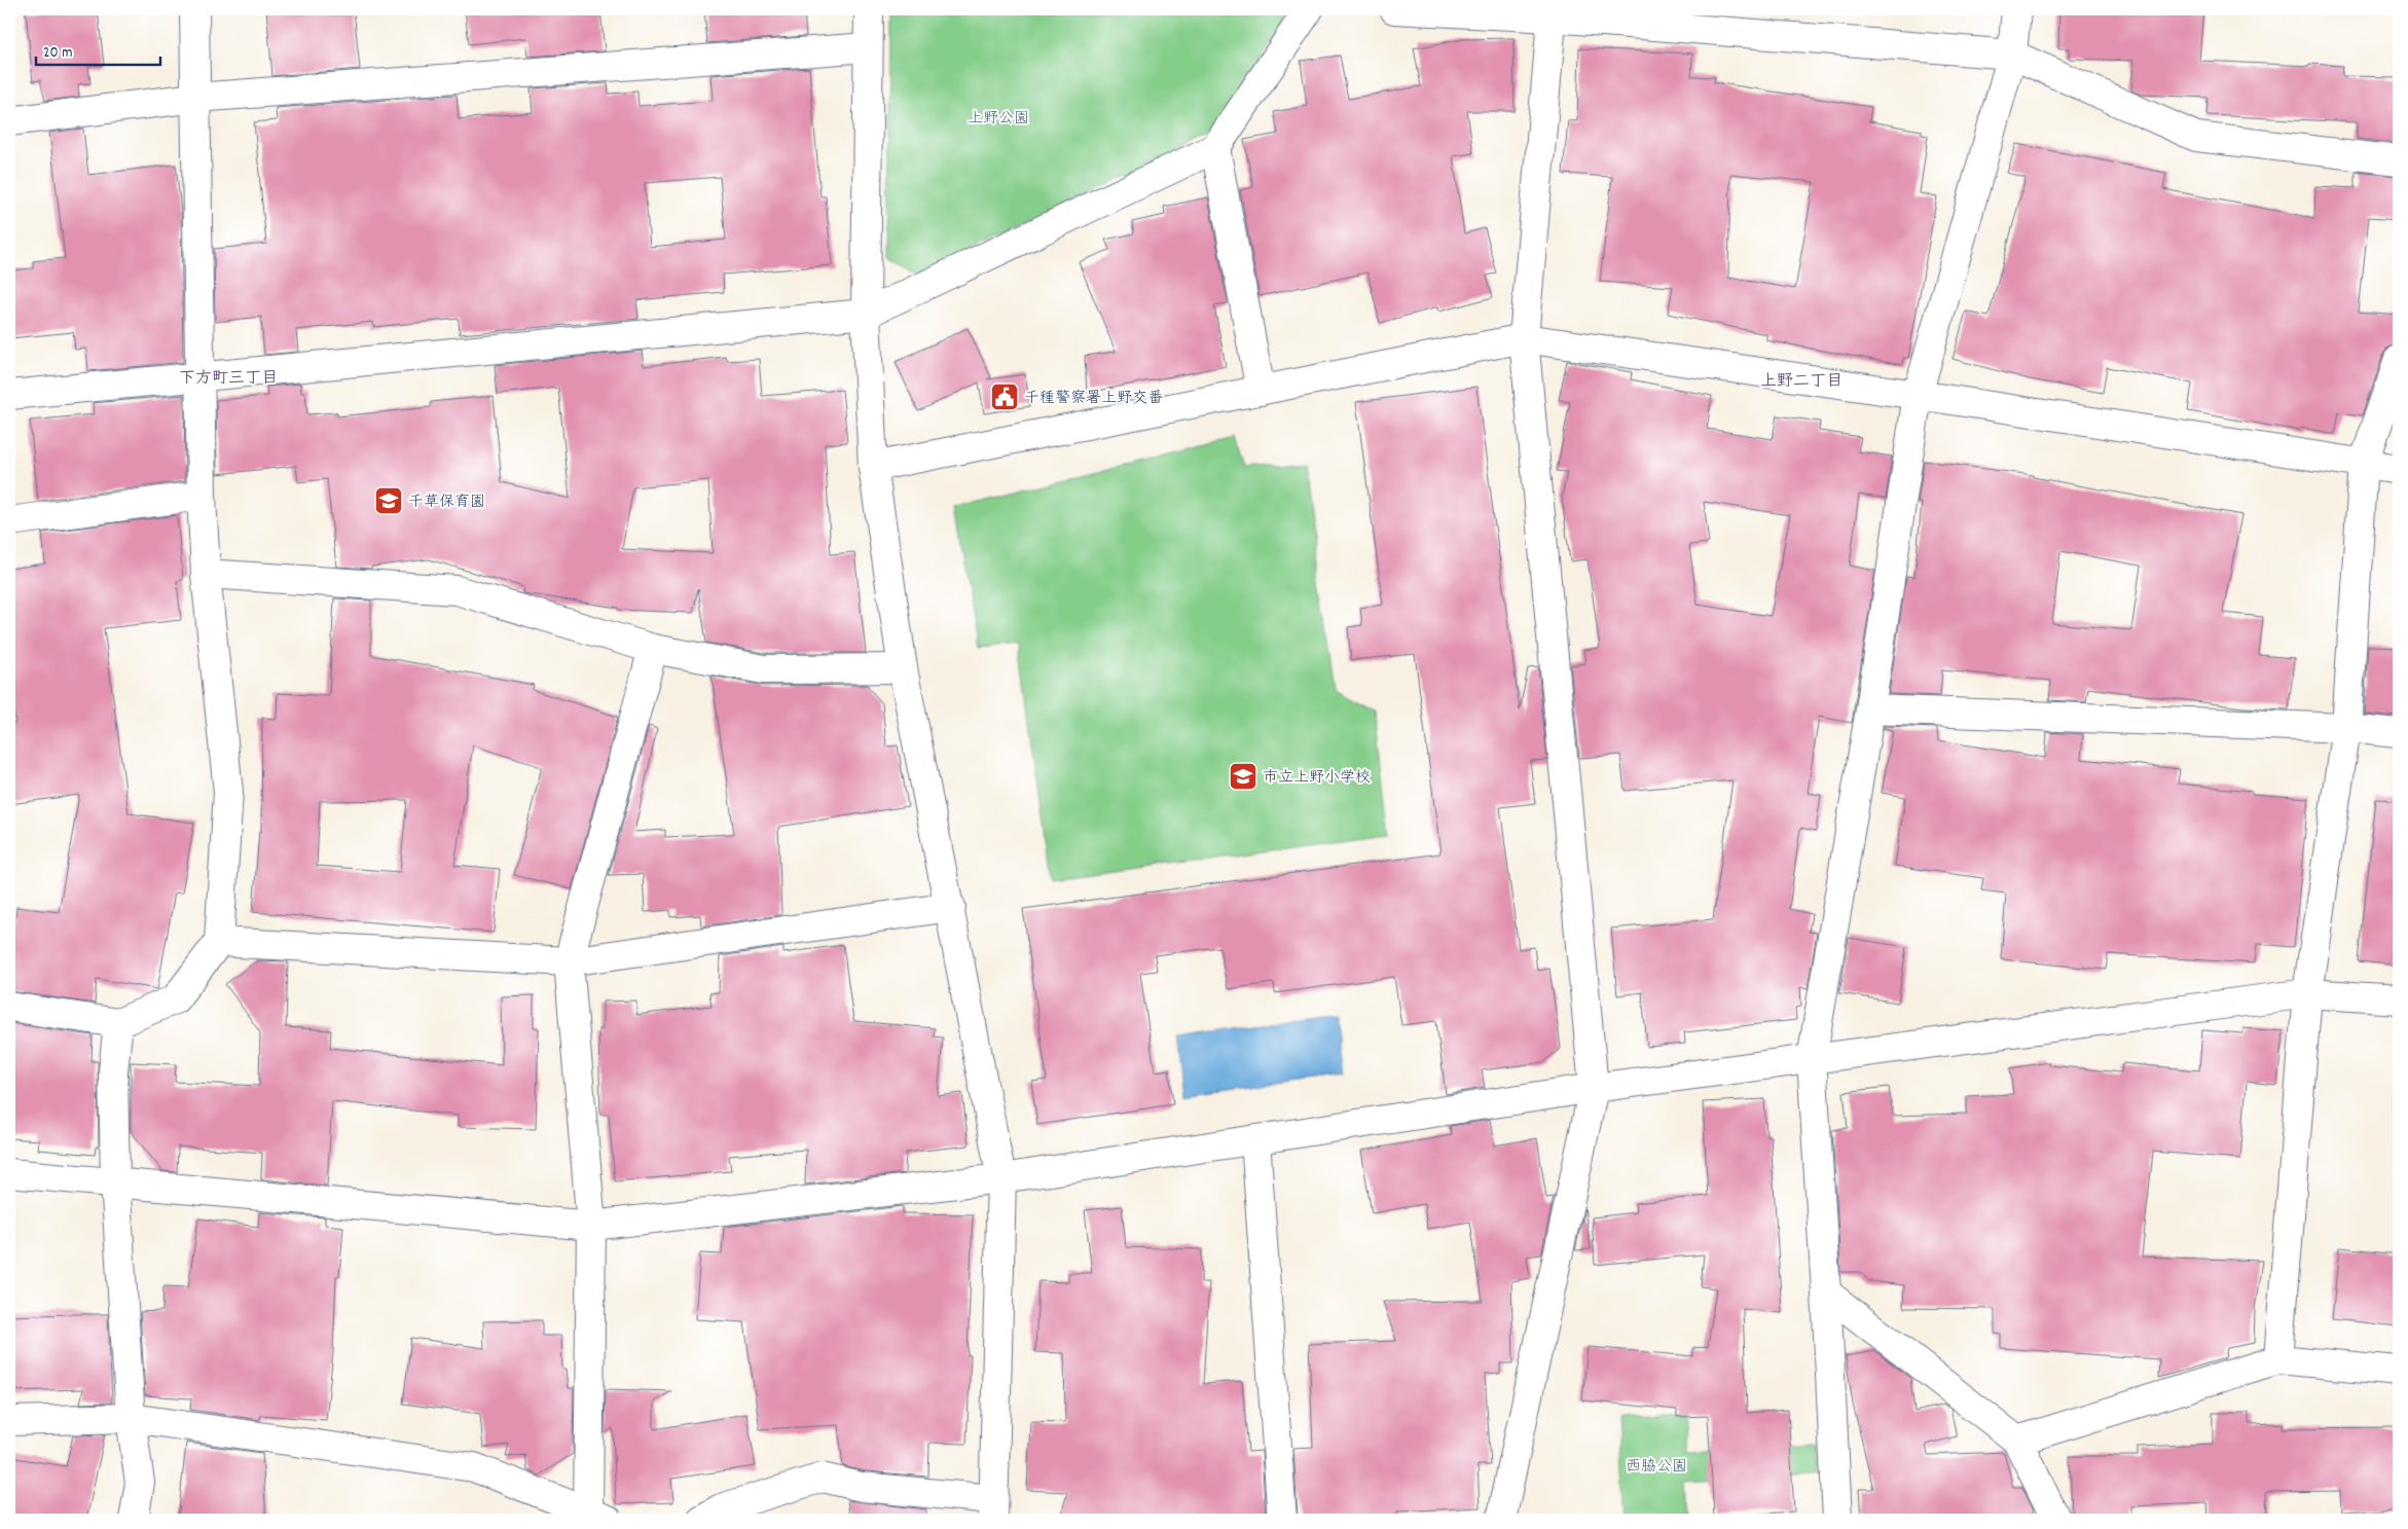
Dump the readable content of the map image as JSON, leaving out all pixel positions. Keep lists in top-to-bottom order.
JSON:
{
  "districts": ["下方町三丁目", "上野二丁目"],
  "parks": ["上野公園", "西脇公園"],
  "places": {
    "public building": ["千種警察署上野交番"],
    "school or university": ["千草保育園", "市立上野小学校"]
  },
  "scale_bar": "20 m"
}
